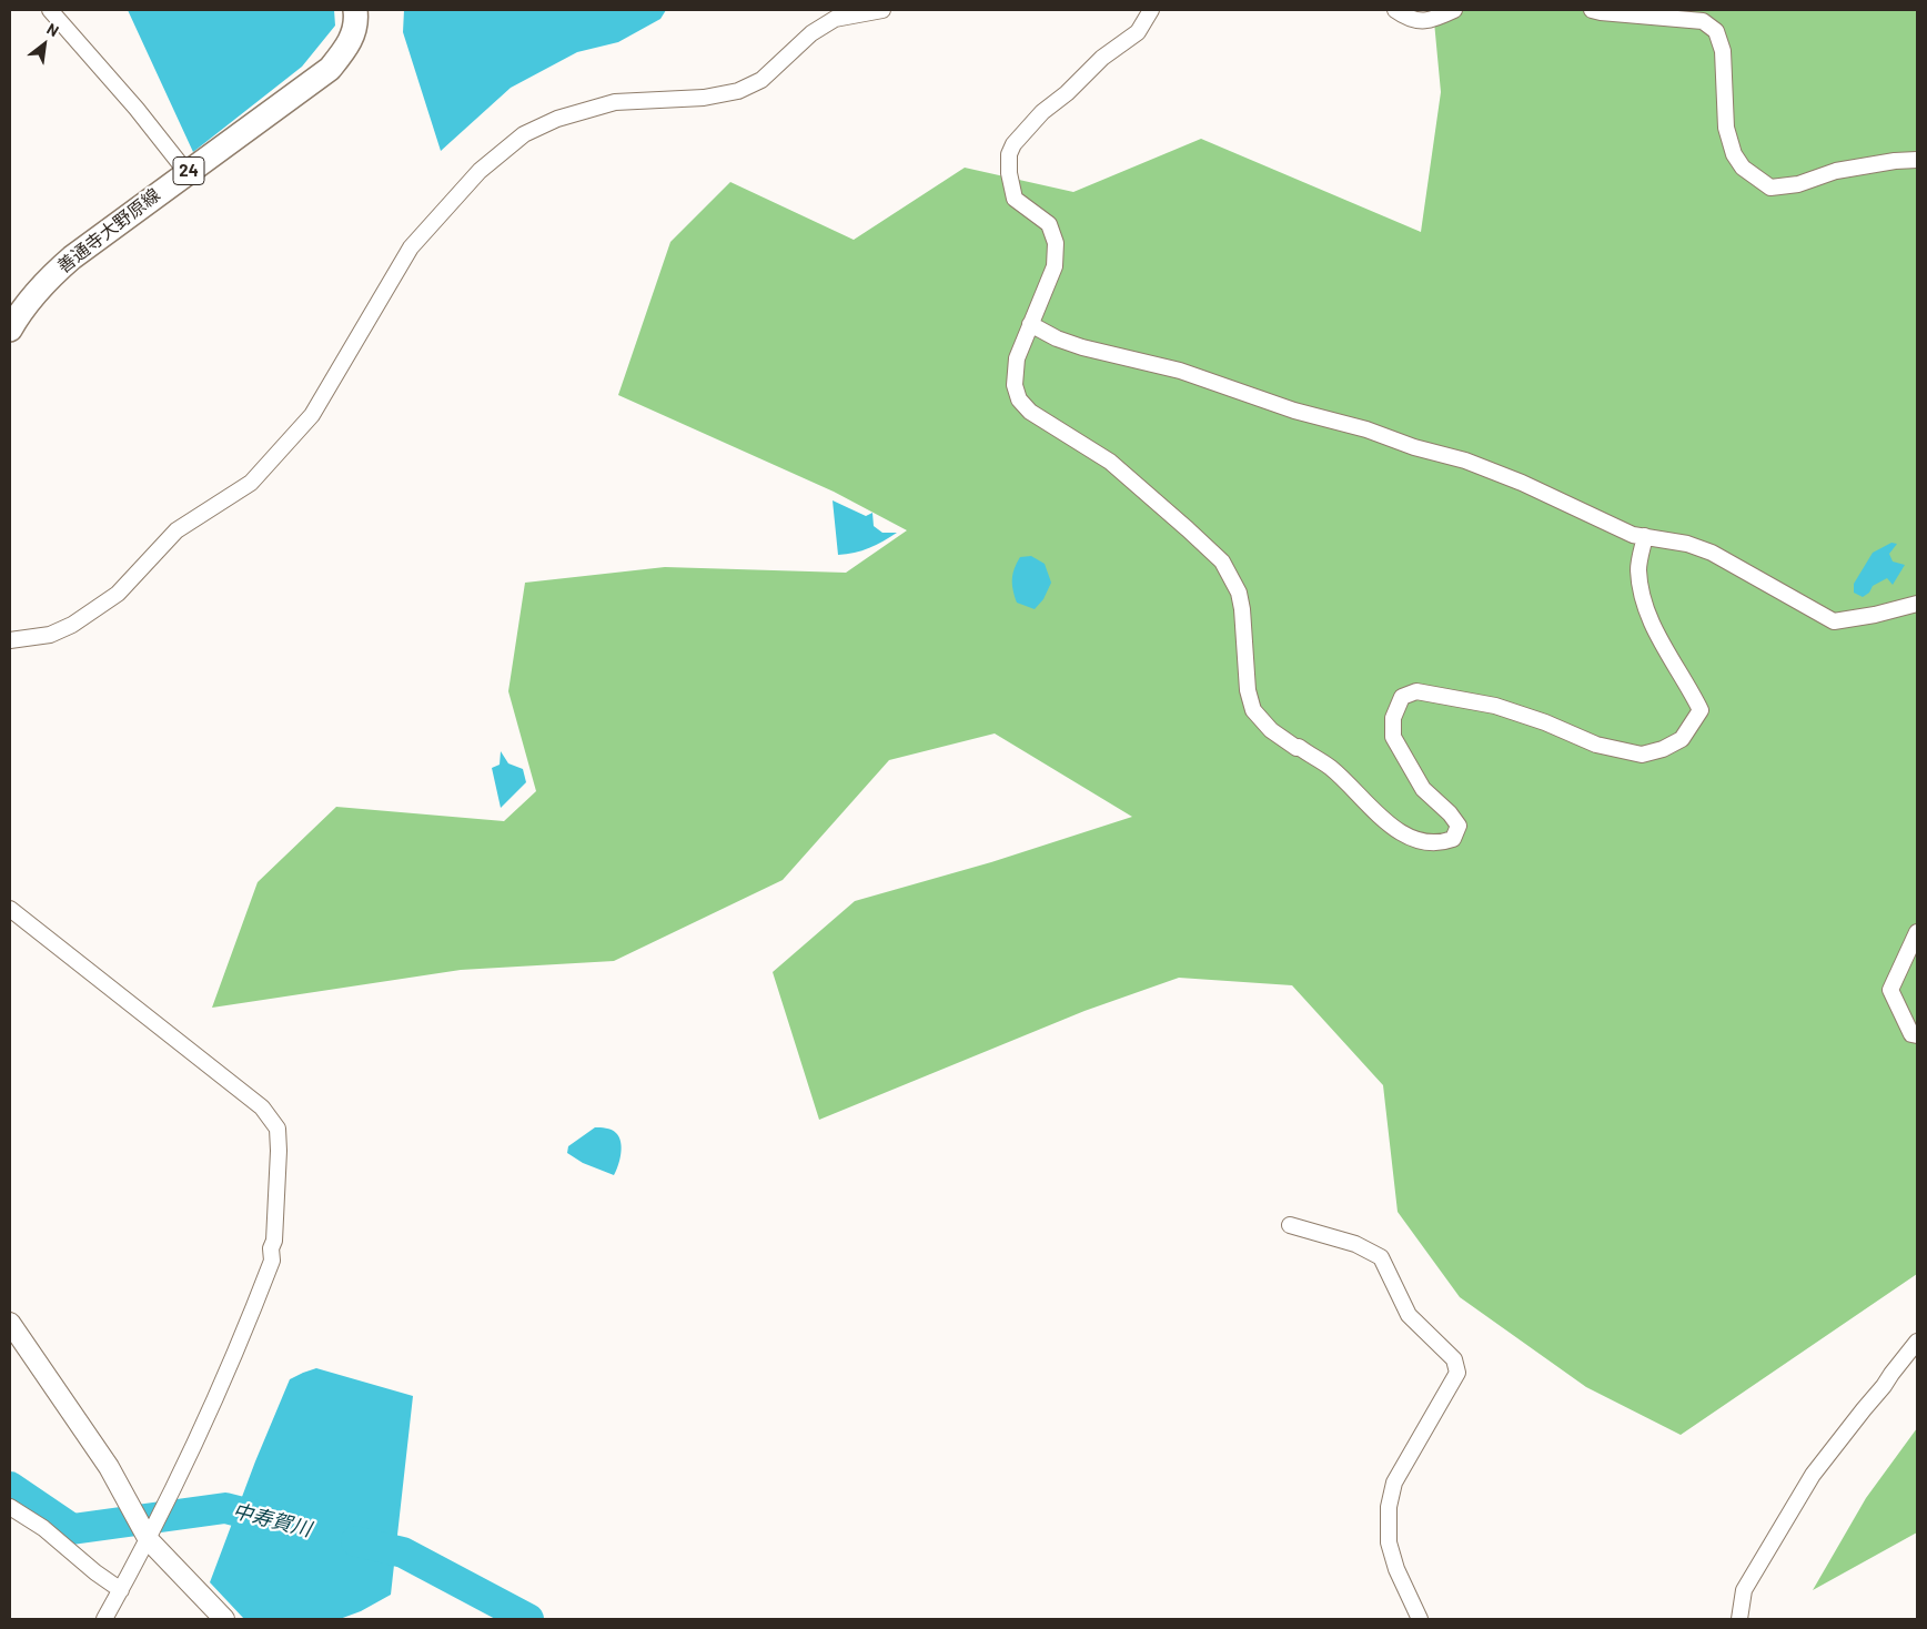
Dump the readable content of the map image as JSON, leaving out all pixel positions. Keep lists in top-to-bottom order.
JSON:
{
  "streets": {
    "main road": ["24", "善通寺大野原線"]
  },
  "water": ["中寿賀川"],
  "north": "top right"
}
